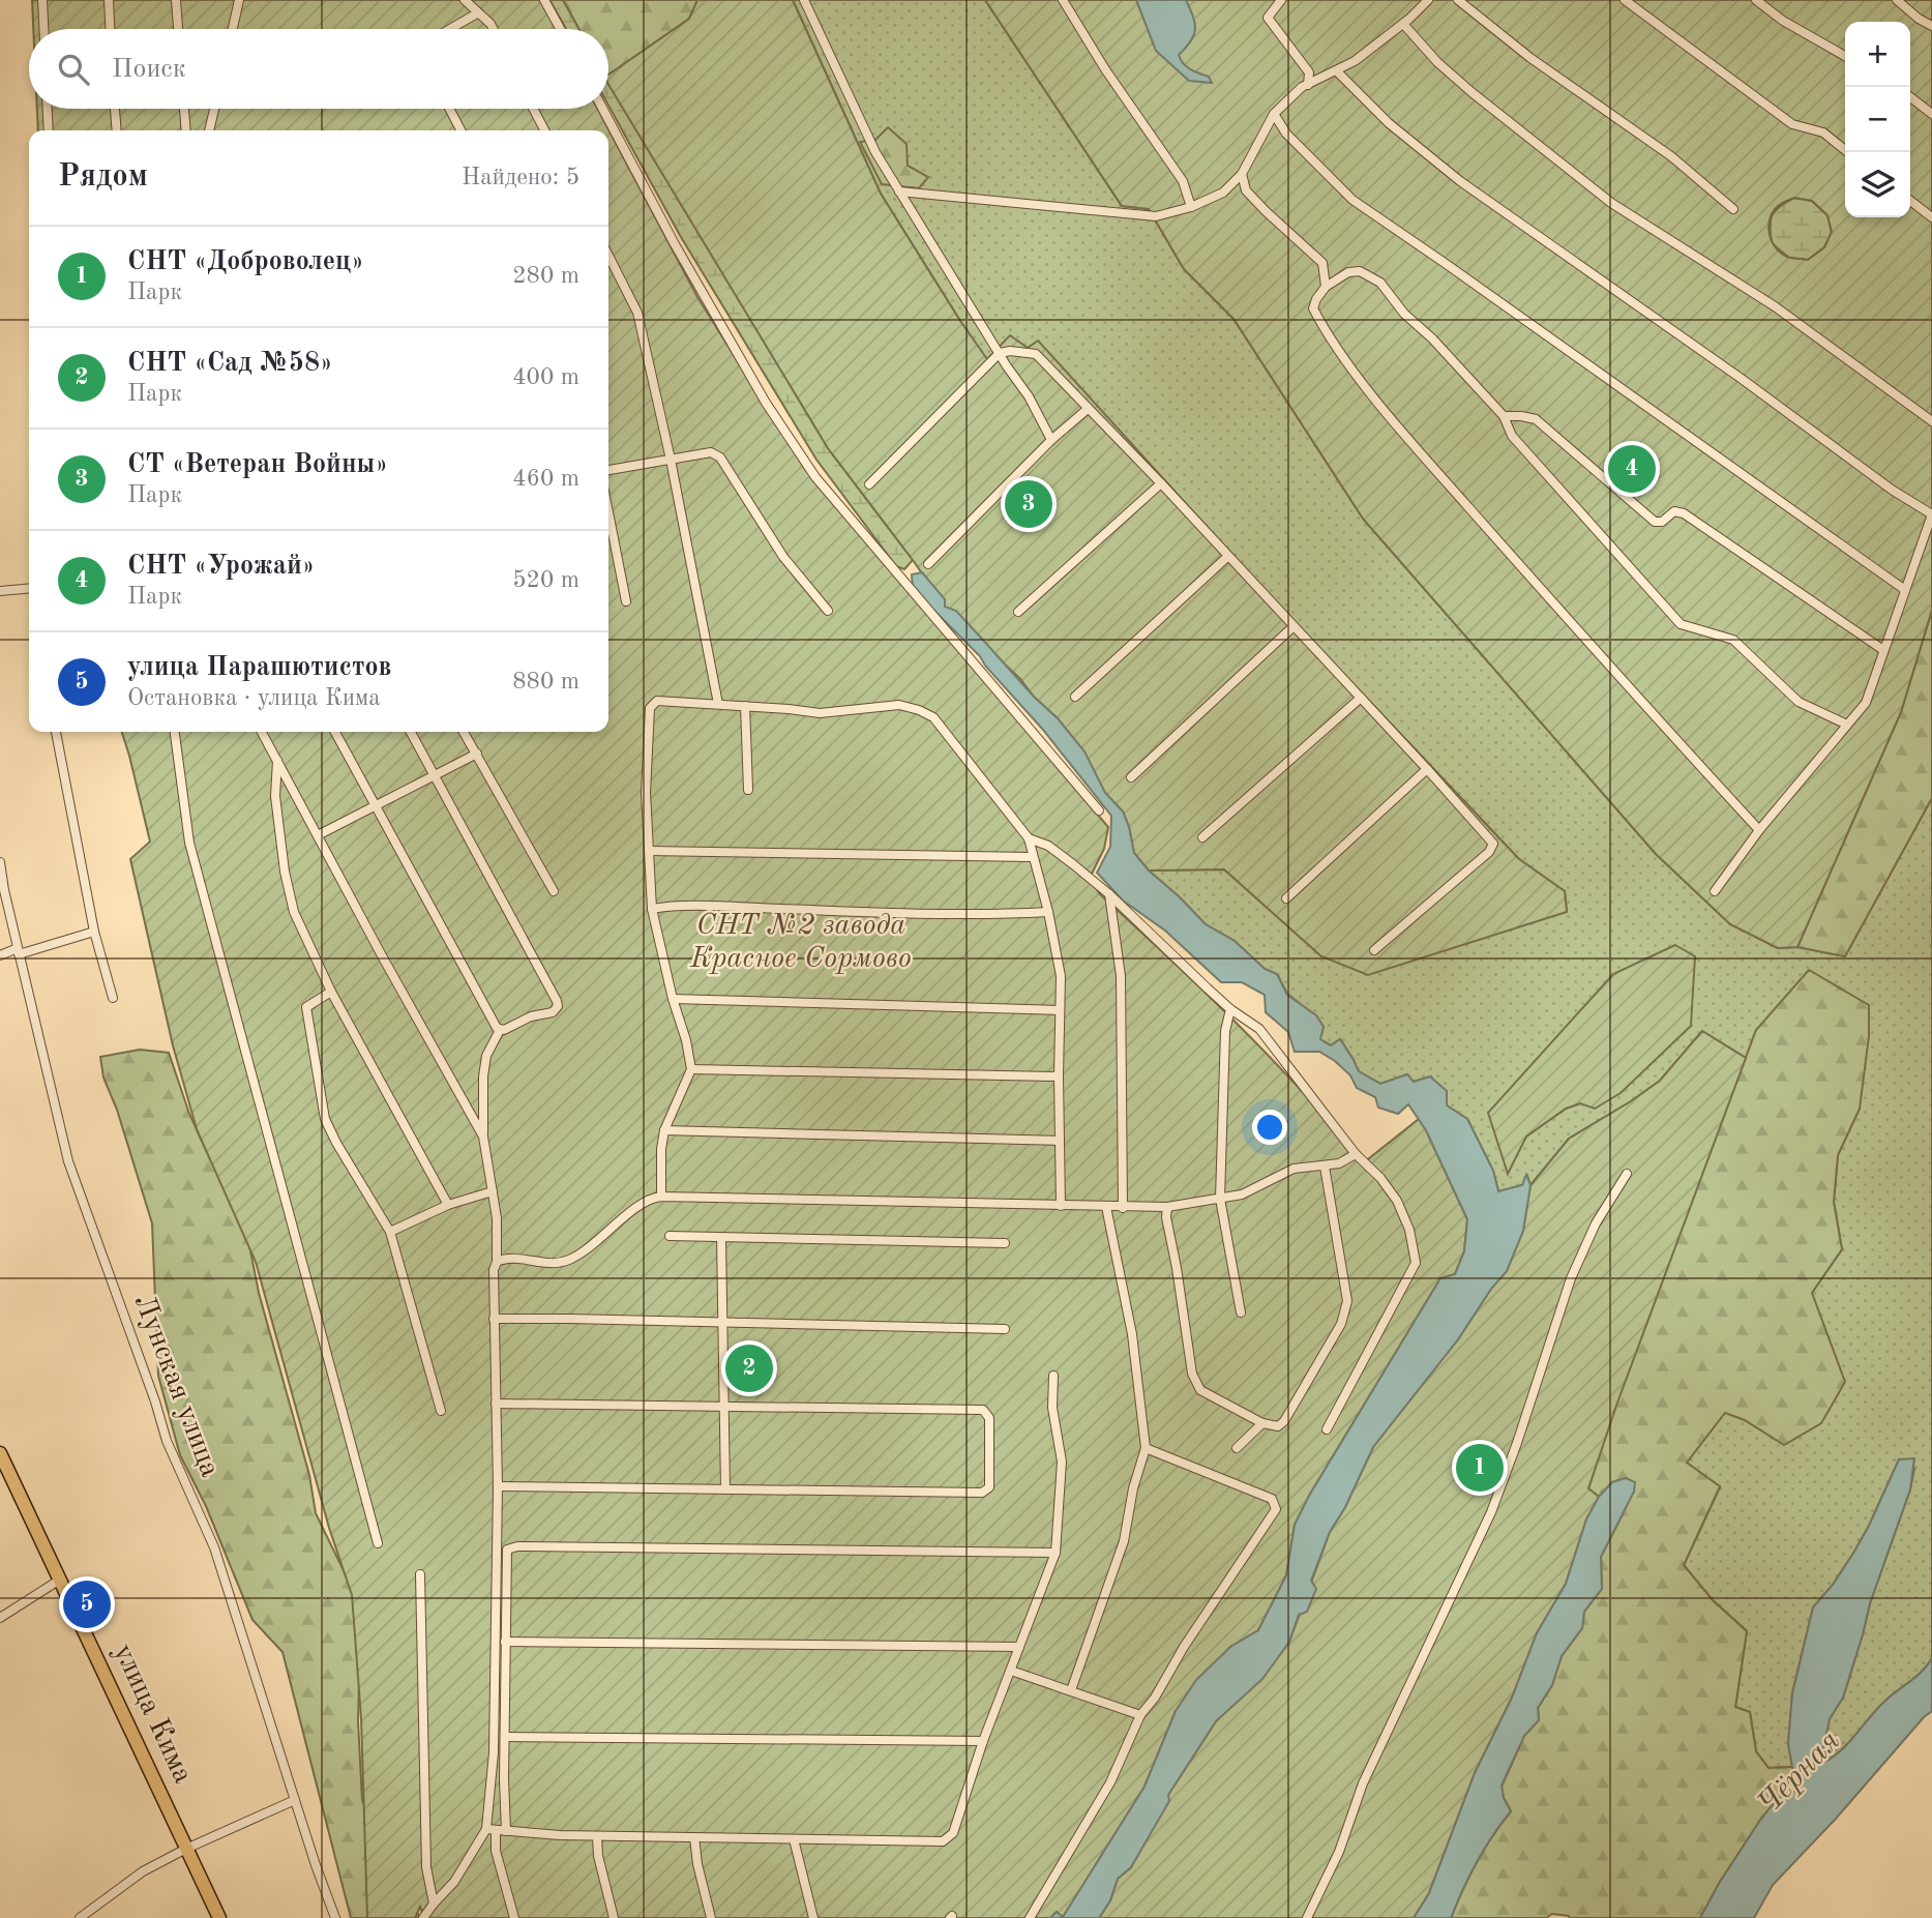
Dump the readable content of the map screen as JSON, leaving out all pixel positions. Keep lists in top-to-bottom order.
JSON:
{
  "streets": {
    "main road": ["улица Кима"],
    "street": ["Лунская улица"]
  },
  "water": ["Чёрная"],
  "parks": ["СНТ №2 завода Красное Сормово"],
  "page": {
    "map_buttons": ["+", "−"],
    "search": "Поиск",
    "heading": ["Рядом", "Найдено: 5"],
    "list": [
      {
        "mark": "1",
        "name": "СНТ «Доброволец»",
        "note": "Парк",
        "value": "280 m"
      },
      {
        "mark": "2",
        "name": "СНТ «Сад №58»",
        "note": "Парк",
        "value": "400 m"
      },
      {
        "mark": "3",
        "name": "СТ «Ветеран Войны»",
        "note": "Парк",
        "value": "460 m"
      },
      {
        "mark": "4",
        "name": "СНТ «Урожай»",
        "note": "Парк",
        "value": "520 m"
      },
      {
        "mark": "5",
        "name": "улица Парашютистов",
        "note": "Остановка · улица Кима",
        "value": "880 m"
      }
    ],
    "pins": [
      "4",
      "3",
      "2",
      "1",
      "5"
    ]
  }
}
